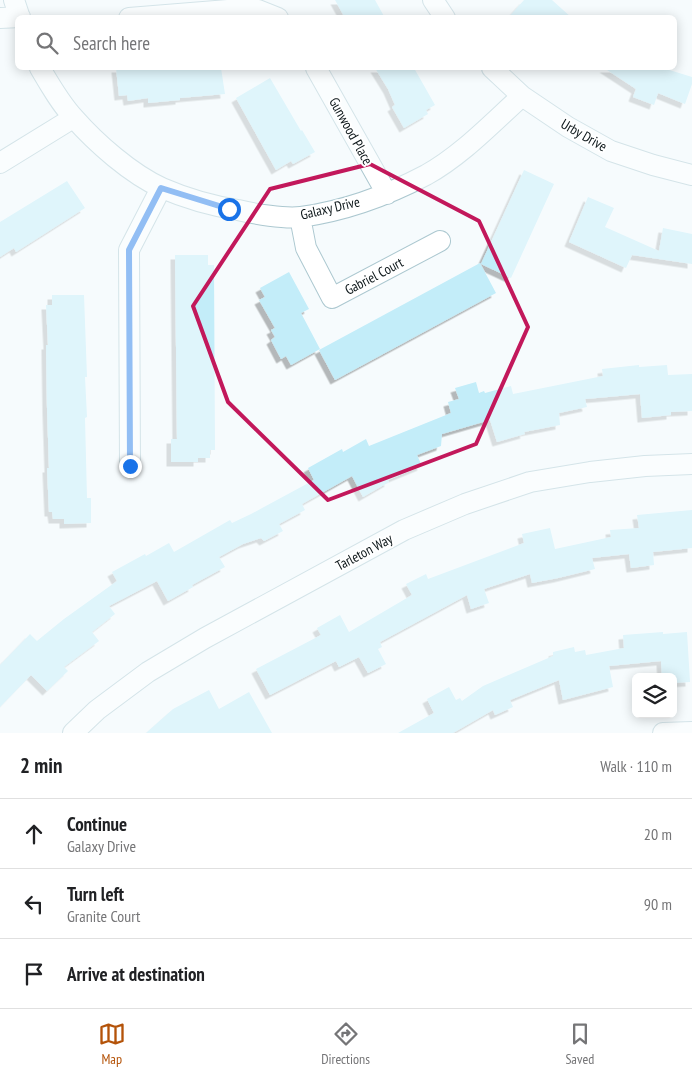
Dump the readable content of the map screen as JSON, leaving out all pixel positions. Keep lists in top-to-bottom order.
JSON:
{
  "streets": {
    "street": [
      "Gunwood Place",
      "Urby Drive",
      "Galaxy Drive",
      "Gabriel Court",
      "Tarleton Way"
    ]
  },
  "crossings": [
    ["Gunwood Place", "Galaxy Drive"],
    ["Urby Drive", "Galaxy Drive"],
    ["Galaxy Drive", "Gabriel Court"]
  ],
  "page": {
    "search": "Search here",
    "heading": ["2 min", "Walk · 110 m"],
    "list": [
      ["Continue", "Galaxy Drive", "20 m"],
      ["Turn left", "Granite Court", "90 m"],
      "Arrive at destination"
    ],
    "nav": ["Map", "Directions", "Saved"]
  }
}
